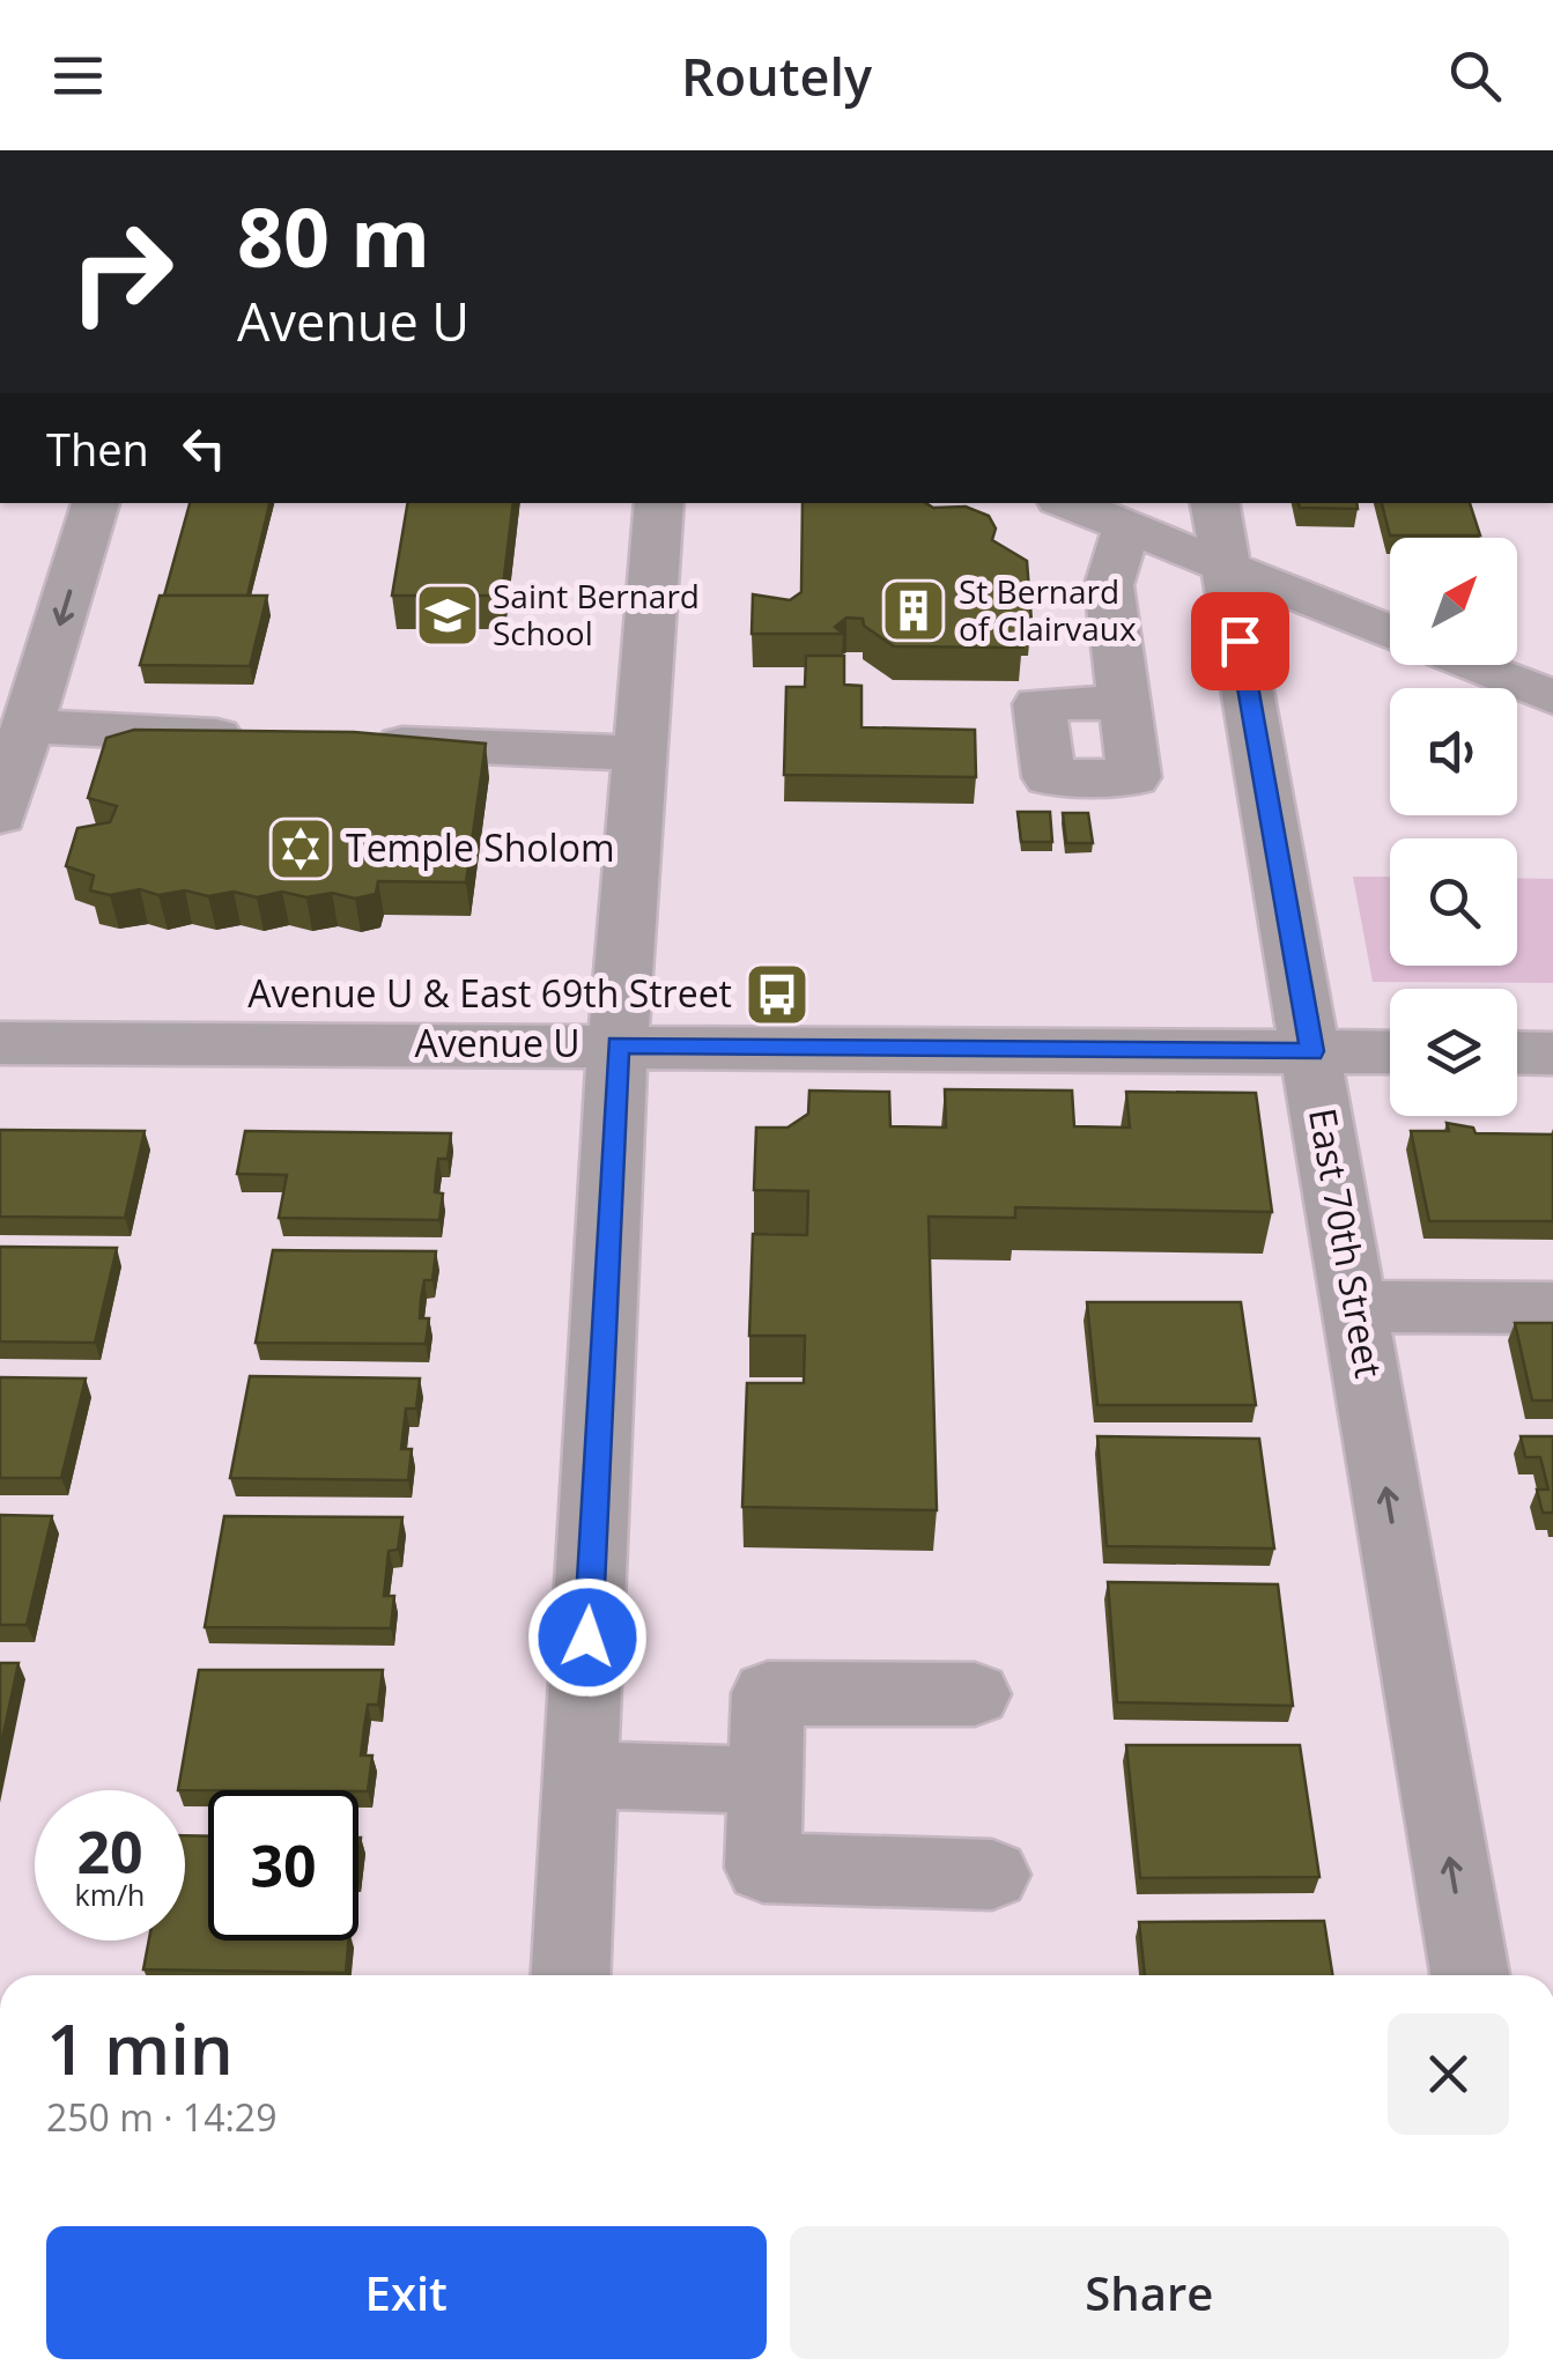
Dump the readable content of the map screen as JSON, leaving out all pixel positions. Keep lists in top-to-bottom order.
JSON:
{
  "streets": {
    "street": ["Avenue U", "East 70th Street"]
  },
  "crossings": [
    ["Avenue U", "East 70th Street"]
  ],
  "one_way": ["East 70th Street"],
  "places": {
    "building": ["St Bernard of Clairvaux"],
    "school or university": ["Saint Bernard School"],
    "synagogue": ["Temple Sholom"],
    "bus stop": ["Avenue U & East 69th Street"]
  },
  "north": "top right",
  "page": {
    "header": "Routely",
    "turn": ["80 m", "Avenue U"],
    "then": "Then",
    "speed": "20 km/h",
    "limit": "30",
    "heading": ["1 min", "250 m · 14:29"],
    "buttons": ["Exit", "Share"]
  }
}
